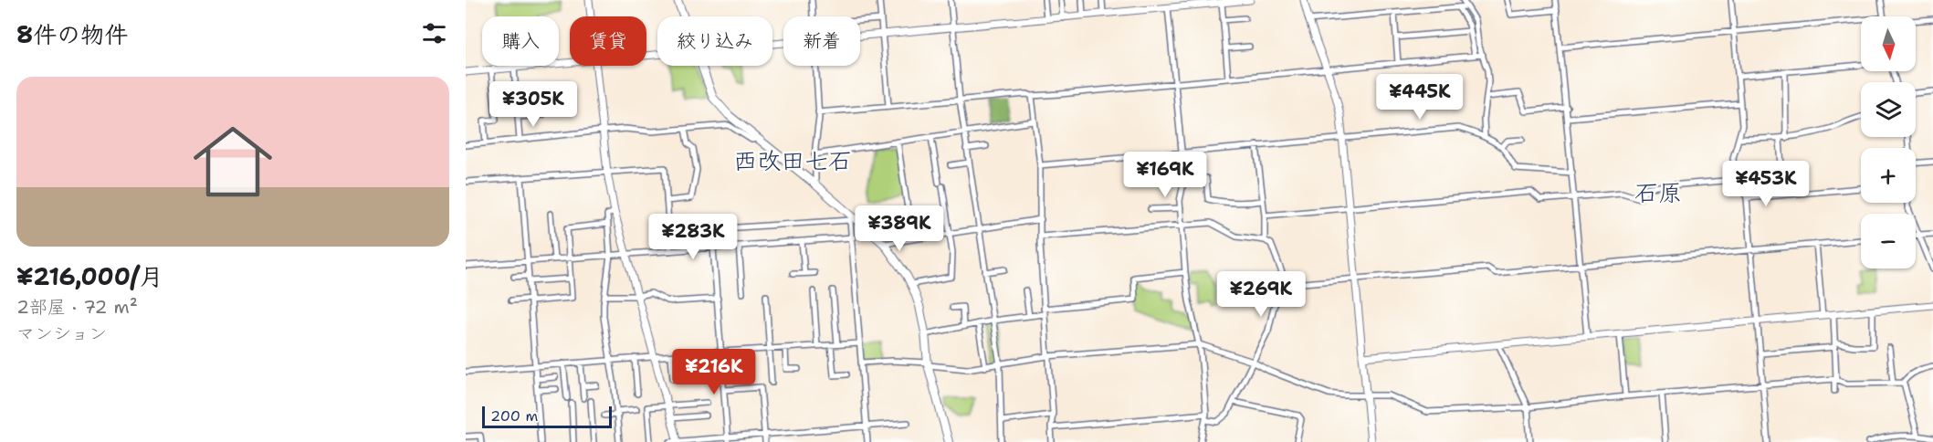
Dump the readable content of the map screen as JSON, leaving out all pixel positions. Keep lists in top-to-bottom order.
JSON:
{
  "districts": ["西改田七石", "石原"],
  "scale_bar": "200 m",
  "north": "bottom",
  "page": {
    "heading": "8件の物件",
    "map_buttons": ["+", "−"],
    "chip": [
      "購入",
      "賃貸",
      "絞り込み",
      "新着"
    ],
    "list": [
      {
        "name": "¥216,000/月",
        "note": "2部屋 · 72 m² · マンション"
      }
    ],
    "price": [
      "¥445K",
      "¥305K",
      "¥169K",
      "¥453K",
      "¥389K",
      "¥283K",
      "¥269K",
      "¥216K"
    ],
    "scale": "200 m"
  }
}
